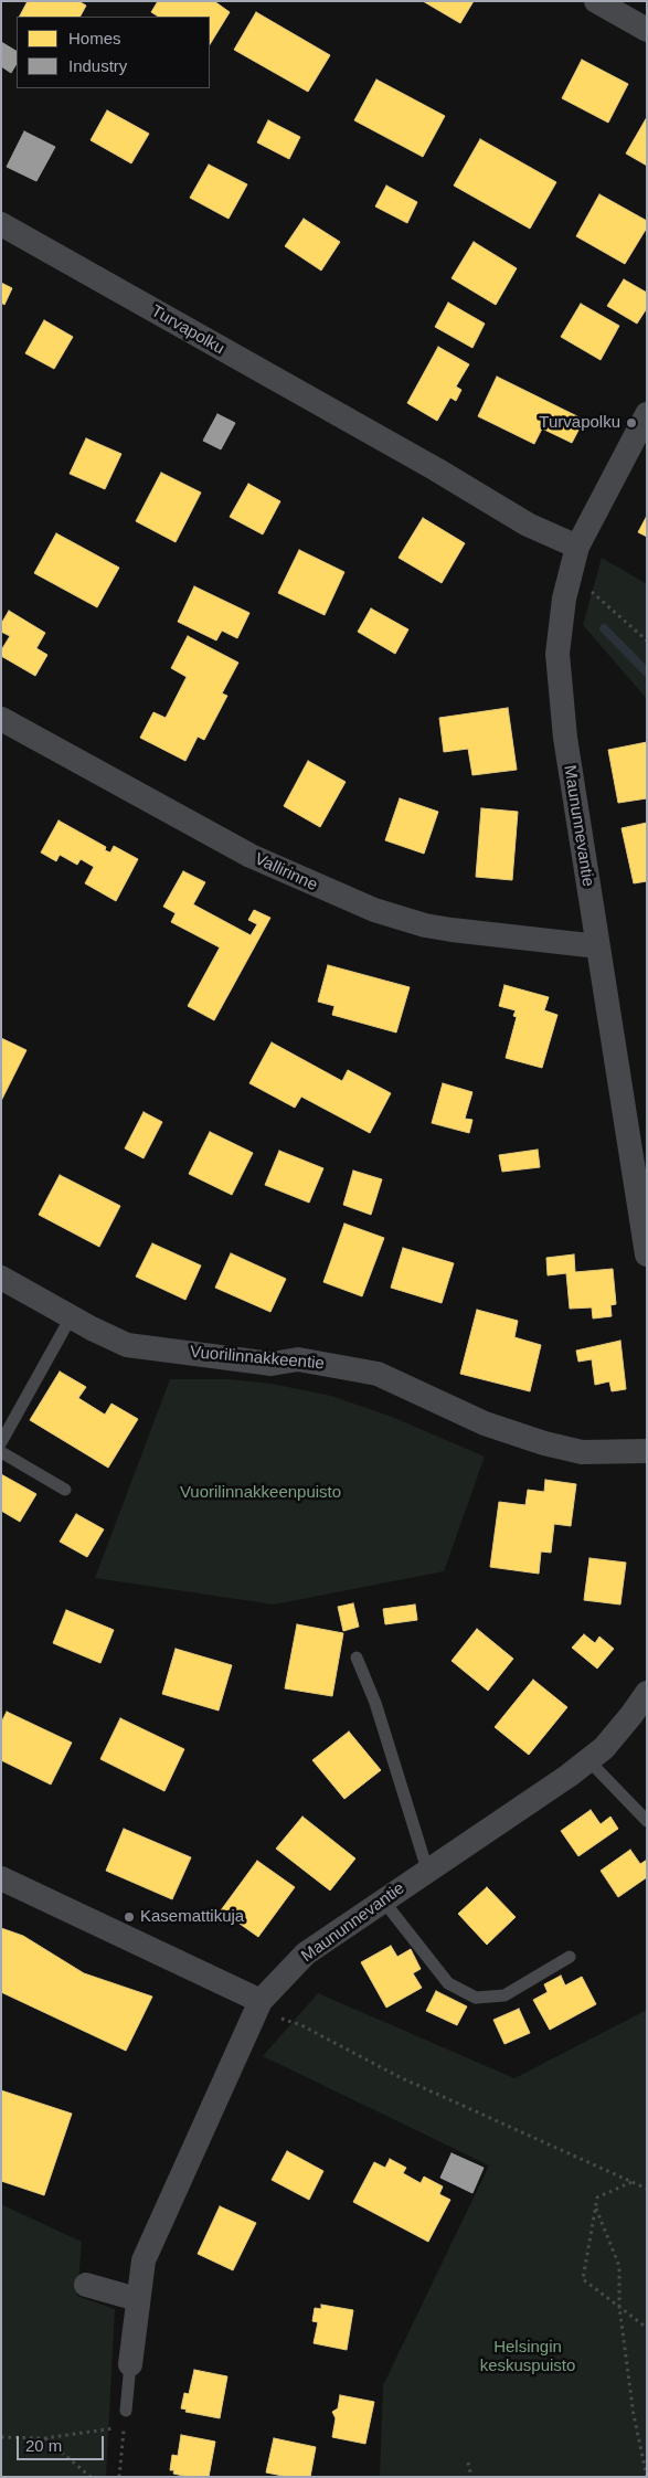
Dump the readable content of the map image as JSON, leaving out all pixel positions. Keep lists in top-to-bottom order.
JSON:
{
  "streets": {
    "street": [
      "Turvapolku",
      "Maununnevantie",
      "Vallirinne",
      "Vuorilinnakkeentie"
    ]
  },
  "crossings": [
    ["Turvapolku", "Maununnevantie"],
    ["Maununnevantie", "Vallirinne"]
  ],
  "parks": ["Vuorilinnakkeenpuisto", "Helsingin keskuspuisto"],
  "places": ["Turvapolku", "Kasemattikuja"],
  "legend": ["Homes", "Industry"],
  "scale_bar": "20 m"
}
